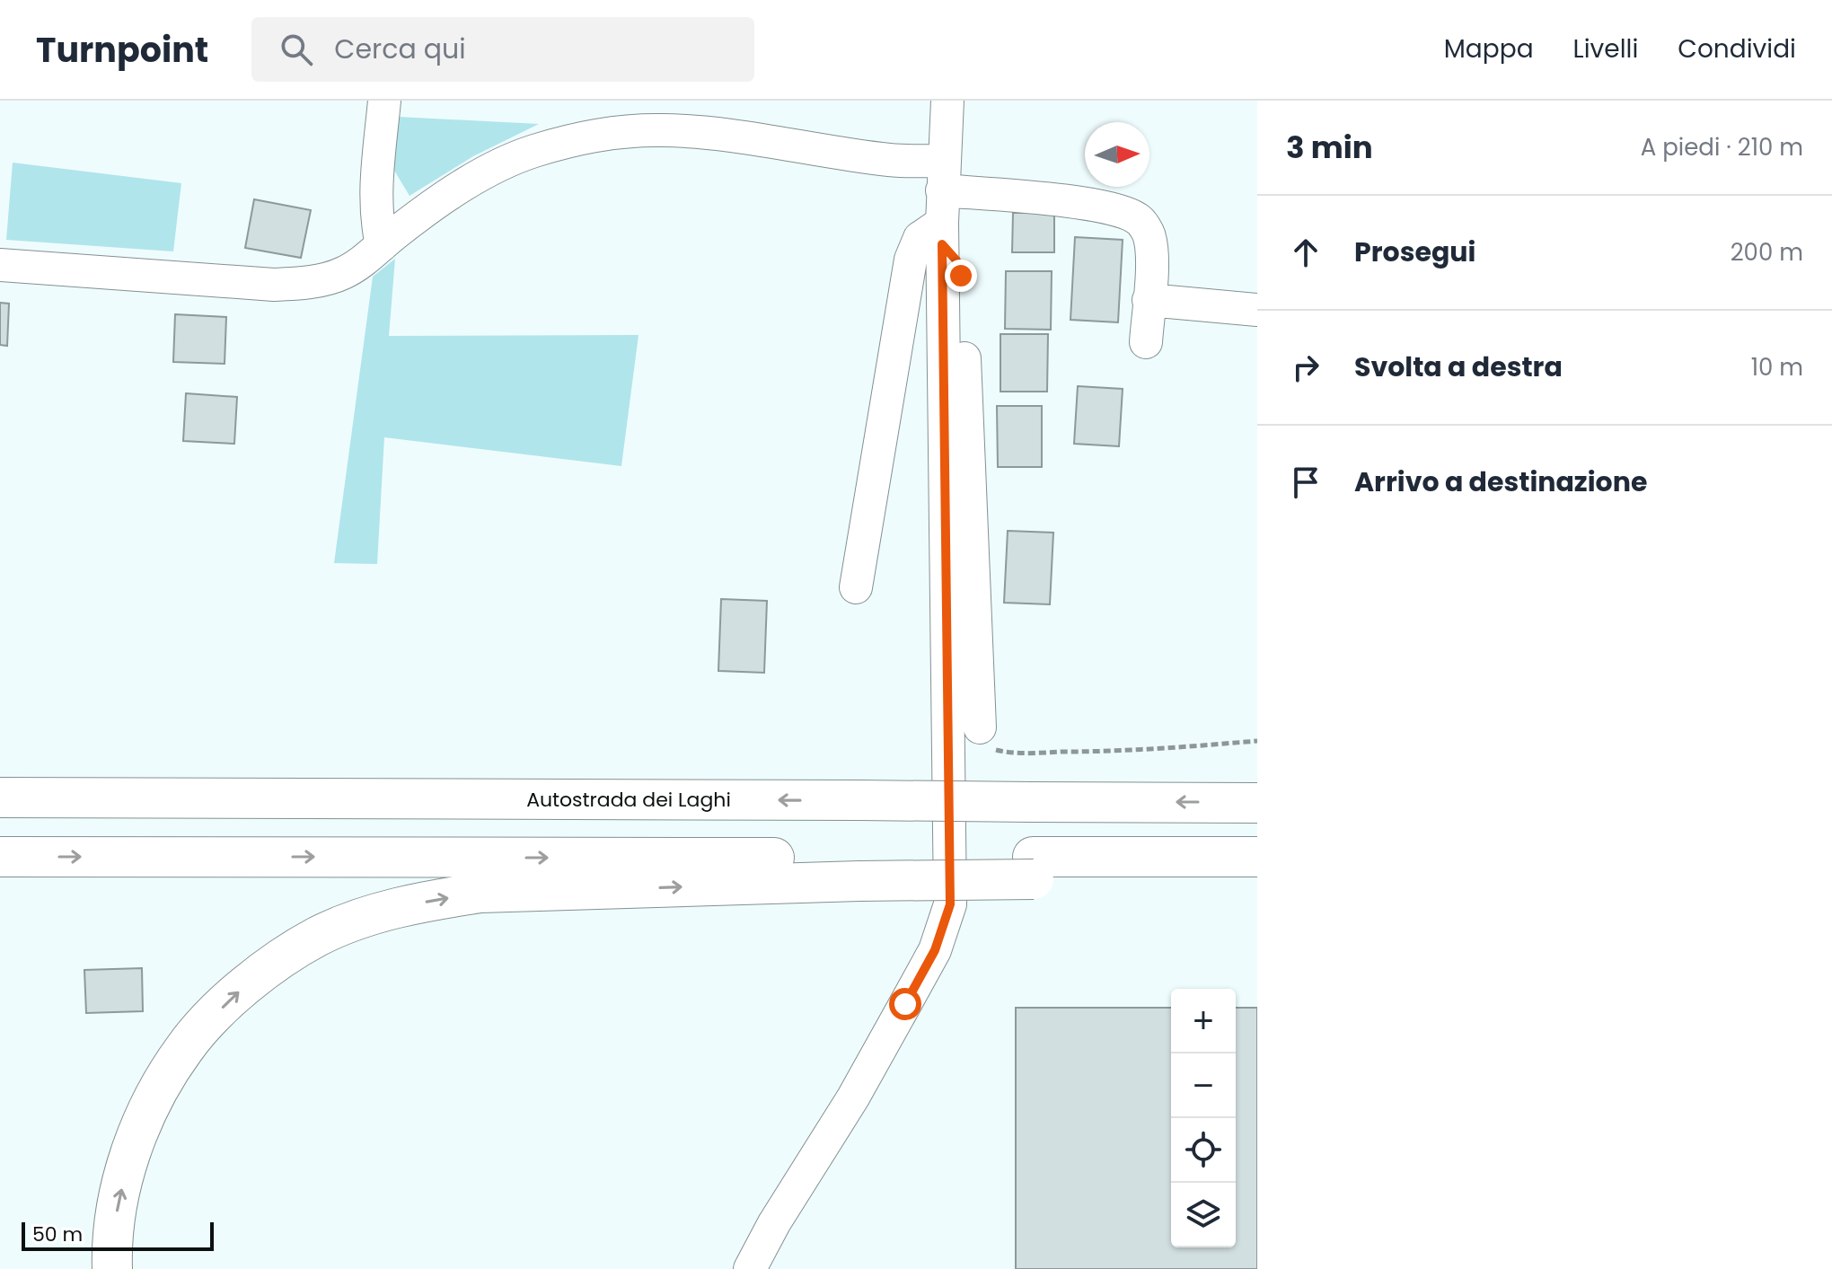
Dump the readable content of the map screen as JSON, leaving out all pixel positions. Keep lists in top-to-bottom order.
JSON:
{
  "streets": {
    "highway": ["Autostrada dei Laghi"]
  },
  "scale_bar": "50 m",
  "north": "right",
  "page": {
    "header": "Turnpoint",
    "search": "Cerca qui",
    "nav": ["Mappa", "Livelli", "Condividi"],
    "heading": ["3 min", "A piedi · 210 m"],
    "list": [
      ["Prosegui", "200 m"],
      ["Svolta a destra", "10 m"],
      "Arrivo a destinazione"
    ],
    "map_buttons": ["+", "−"],
    "scale": "50 m"
  }
}
